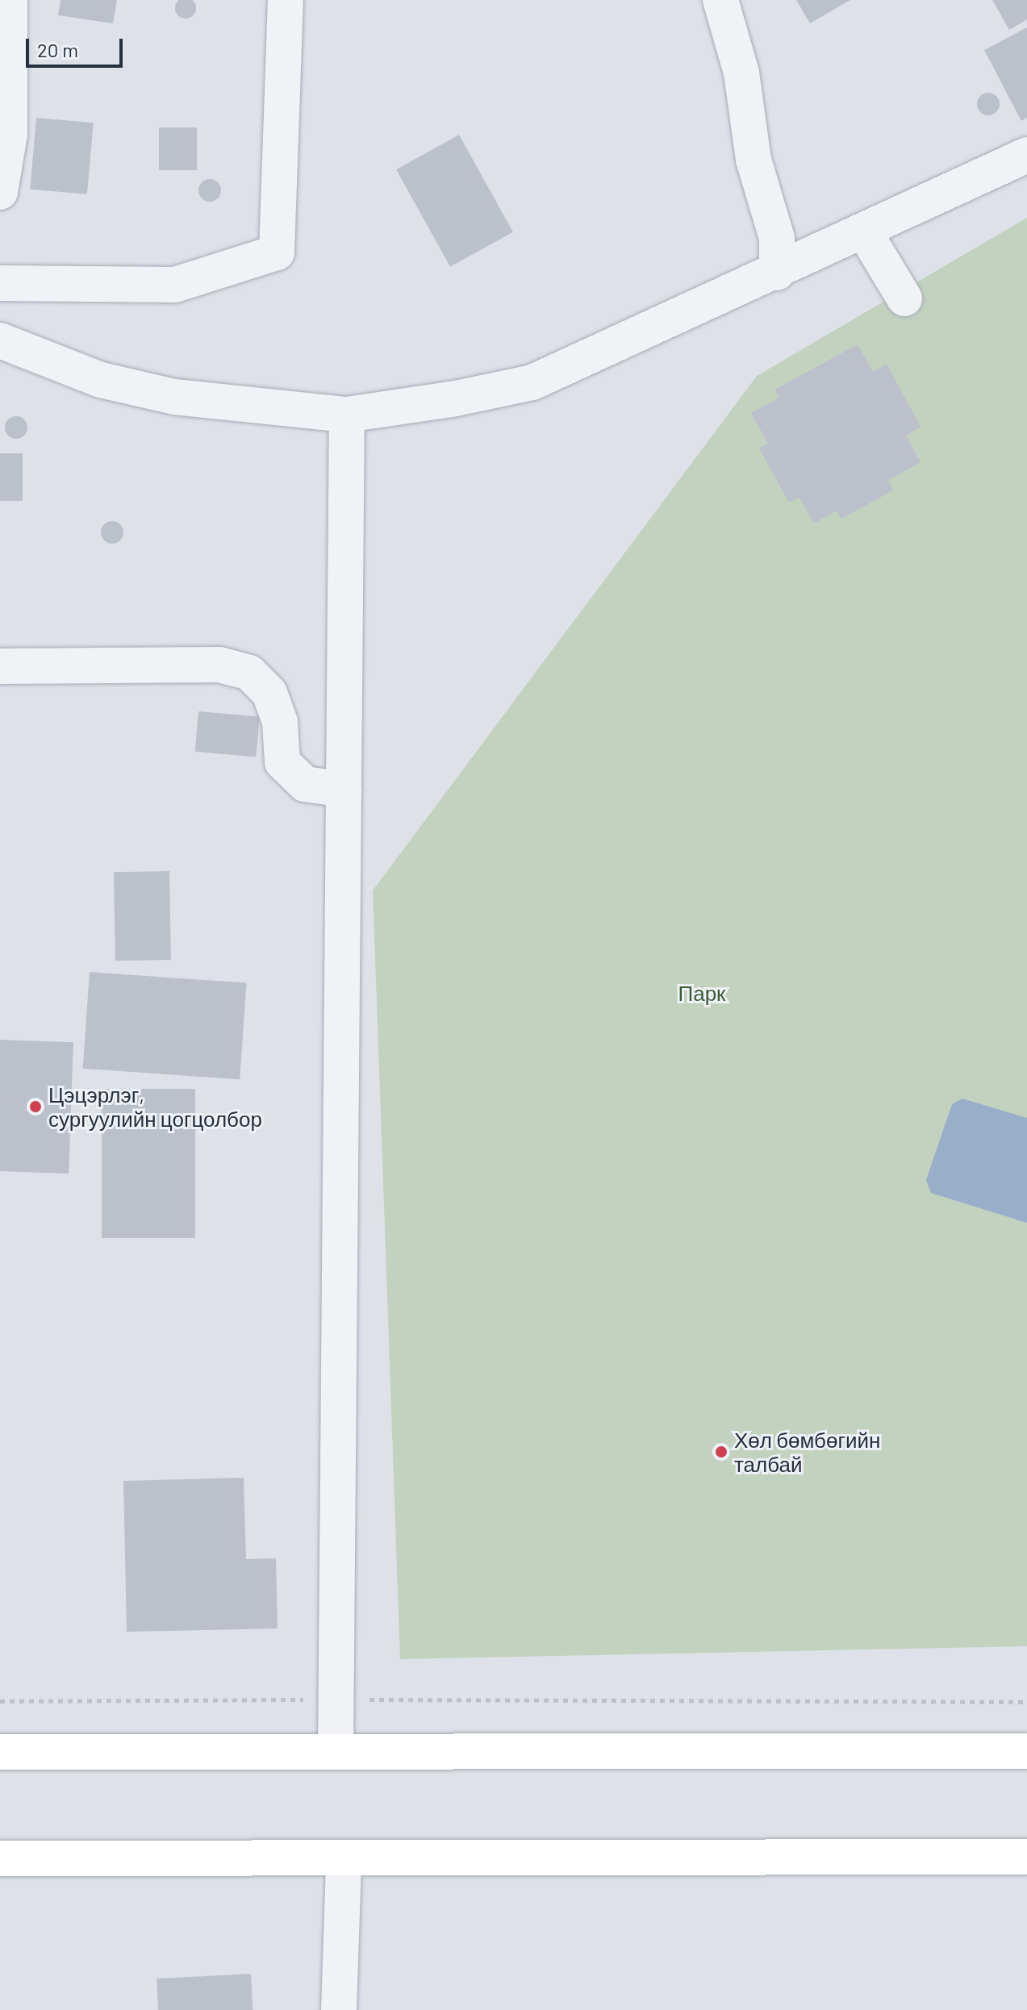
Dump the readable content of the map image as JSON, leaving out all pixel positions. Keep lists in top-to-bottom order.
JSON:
{
  "parks": ["Парк"],
  "places": ["Цэцэрлэг, сургуулийн цогцолбор", "Хөл бөмбөгийн талбай"],
  "scale_bar": "20 m"
}
